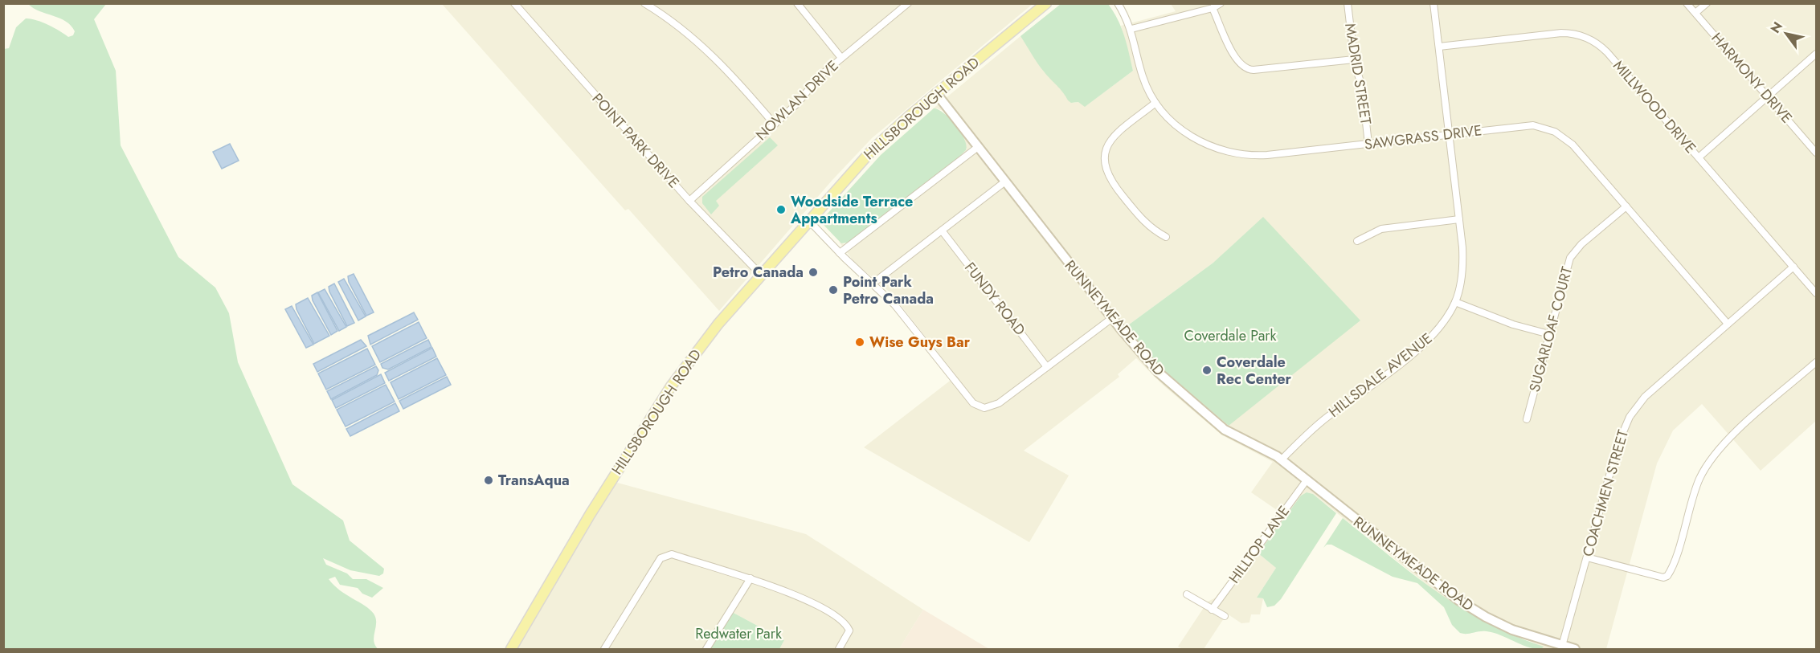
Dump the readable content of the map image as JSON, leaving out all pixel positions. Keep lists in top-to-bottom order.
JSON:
{
  "streets": {
    "main road": ["HILLSBOROUGH ROAD"],
    "street": [
      "MADRID STREET",
      "HARMONY DRIVE",
      "NOWLAN DRIVE",
      "MILLWOOD DRIVE",
      "SAWGRASS DRIVE",
      "POINT PARK DRIVE",
      "FUNDY ROAD",
      "RUNNEYMEADE ROAD",
      "SUGARLOAF COURT",
      "HILLSDALE AVENUE",
      "COACHMEN STREET",
      "HILLTOP LANE"
    ]
  },
  "crossings": [
    ["MADRID STREET", "SAWGRASS DRIVE"],
    ["NOWLAN DRIVE", "POINT PARK DRIVE"],
    ["MILLWOOD DRIVE", "HILLSDALE AVENUE"],
    ["MILLWOOD DRIVE", "COACHMEN STREET"],
    ["HILLSBOROUGH ROAD", "POINT PARK DRIVE"],
    ["HILLSBOROUGH ROAD", "RUNNEYMEADE ROAD"],
    ["SAWGRASS DRIVE", "SUGARLOAF COURT"],
    ["SAWGRASS DRIVE", "HILLSDALE AVENUE"],
    ["SAWGRASS DRIVE", "COACHMEN STREET"],
    ["RUNNEYMEADE ROAD", "HILLSDALE AVENUE"],
    ["RUNNEYMEADE ROAD", "COACHMEN STREET"],
    ["RUNNEYMEADE ROAD", "HILLTOP LANE"]
  ],
  "parks": ["Coverdale Park", "Redwater Park"],
  "places": [
    "Woodside Terrace Appartments",
    "Petro Canada",
    "Point Park Petro Canada",
    "Wise Guys Bar",
    "Coverdale Rec Center",
    "TransAqua"
  ],
  "north": "top left"
}
